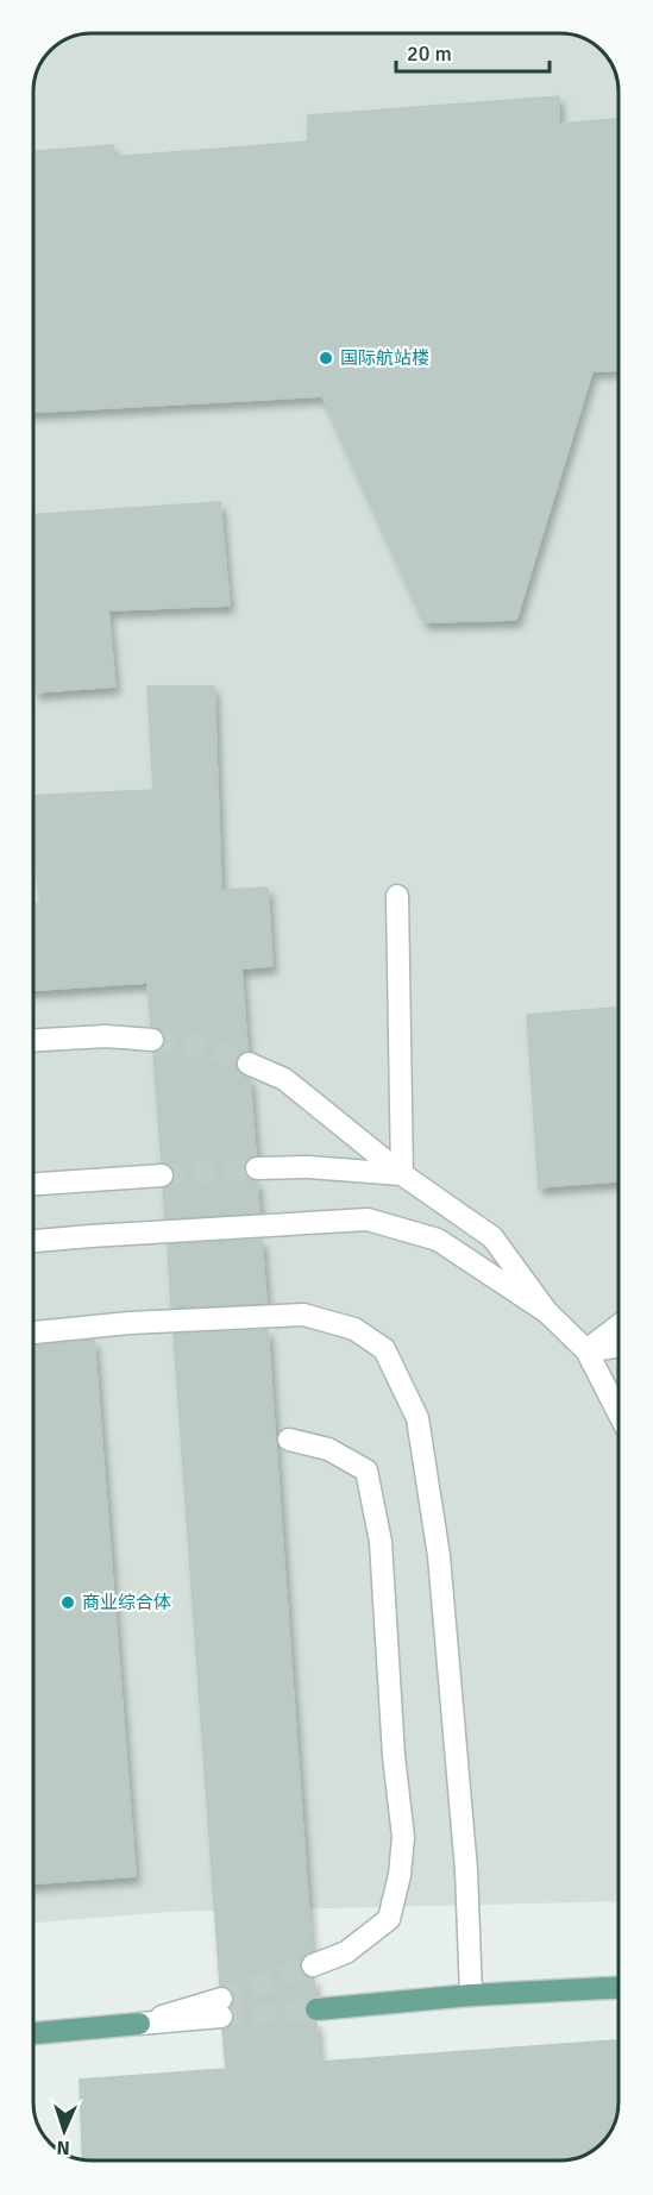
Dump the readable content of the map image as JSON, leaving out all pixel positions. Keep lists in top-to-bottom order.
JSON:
{
  "places": ["国际航站楼", "商业综合体"],
  "scale_bar": "20 m",
  "north": "bottom"
}
